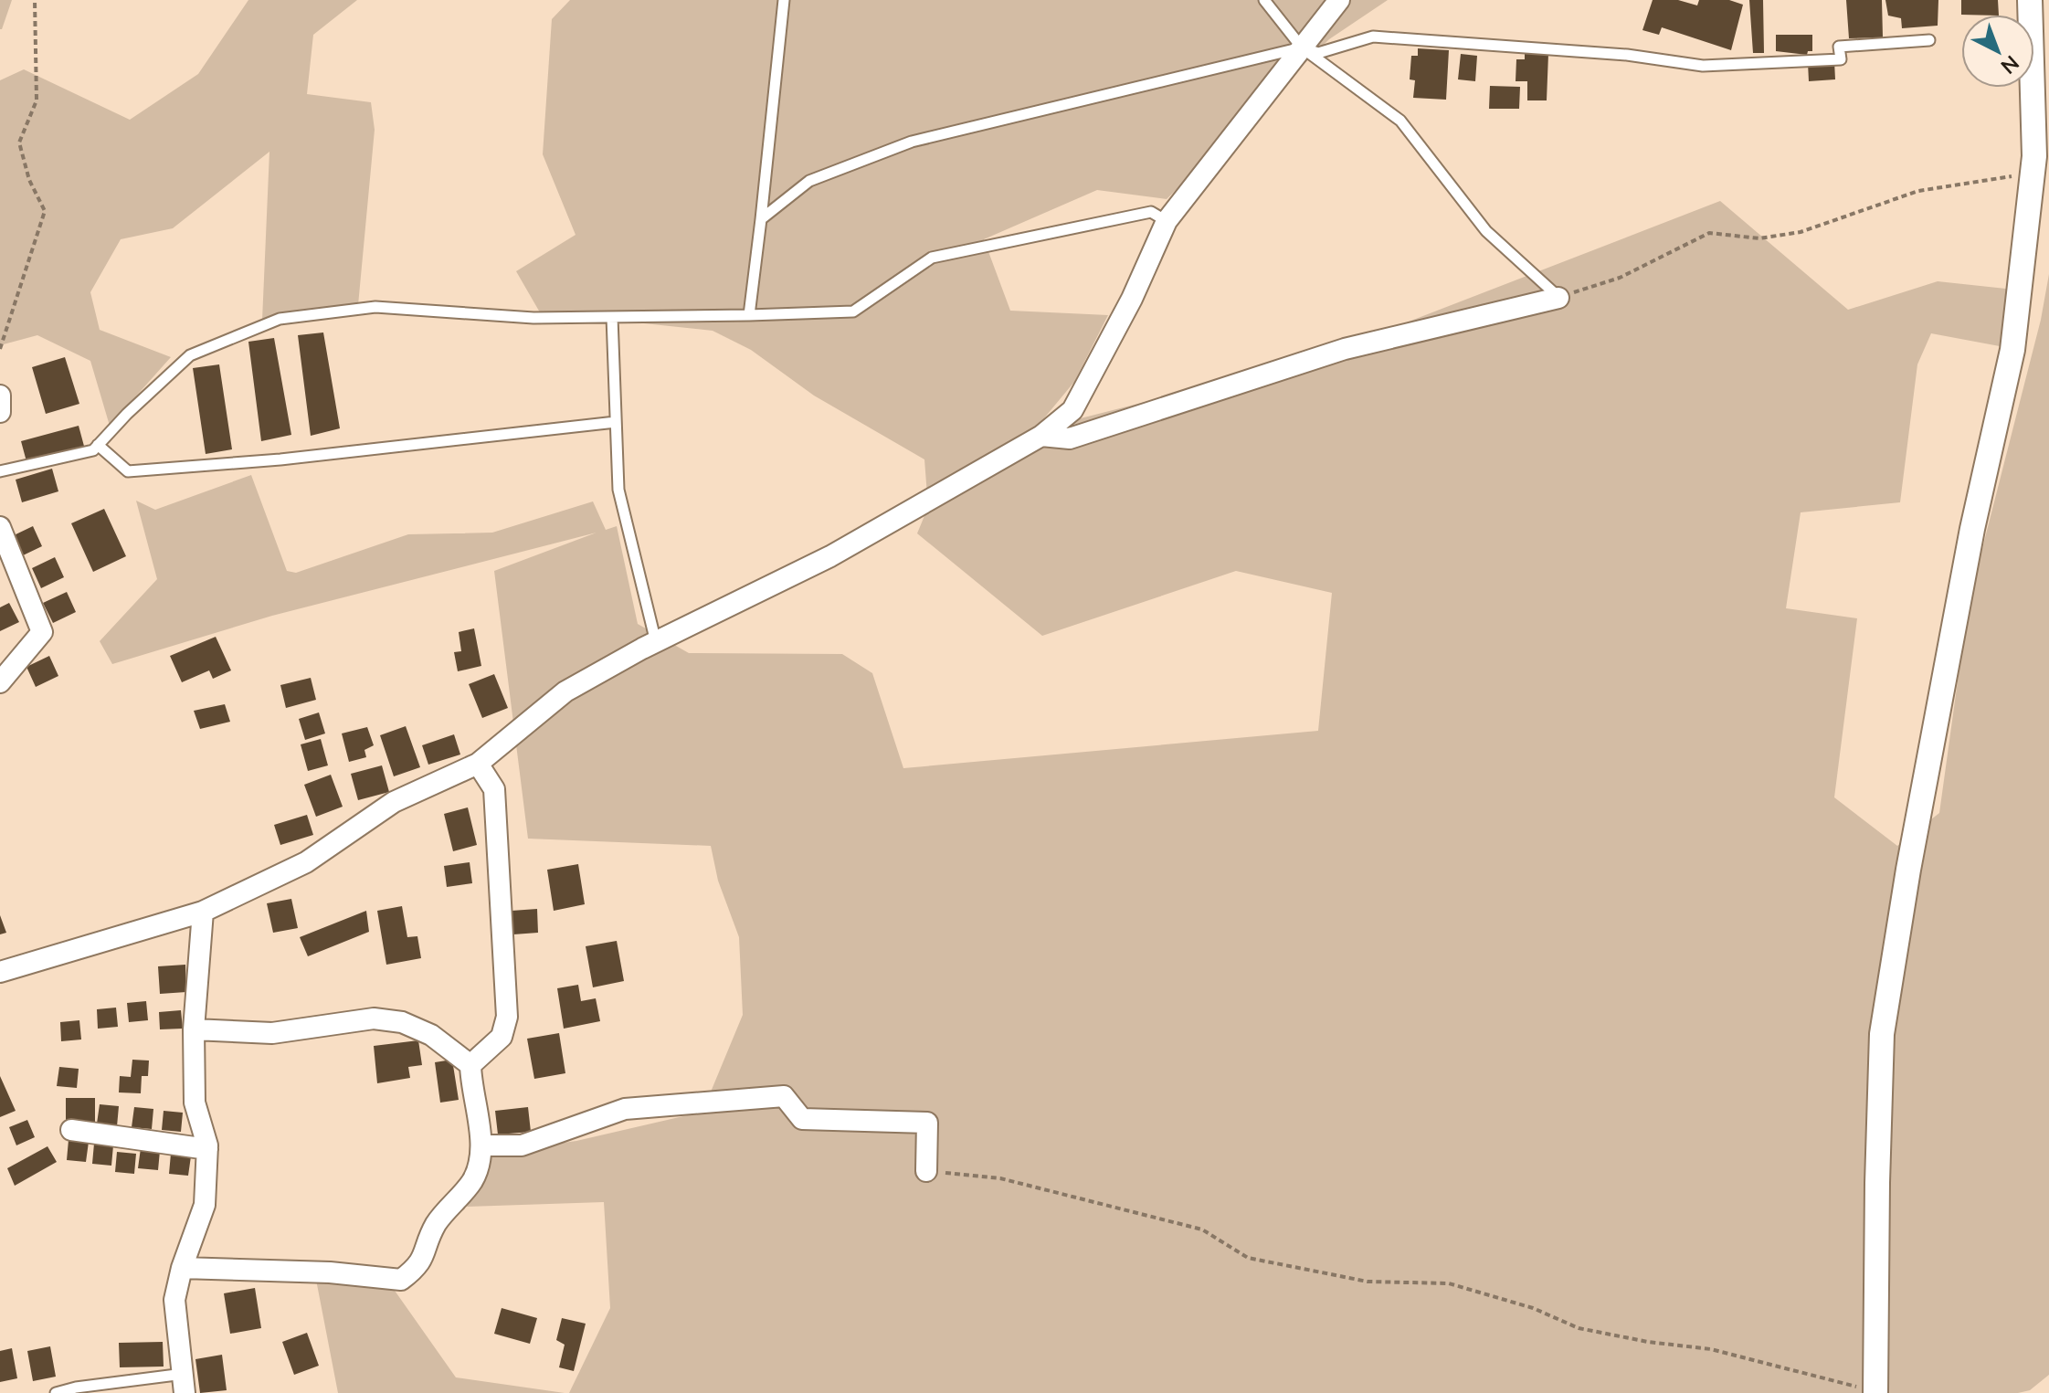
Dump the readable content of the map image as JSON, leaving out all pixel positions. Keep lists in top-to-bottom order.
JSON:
{
  "north": "bottom right"
}
